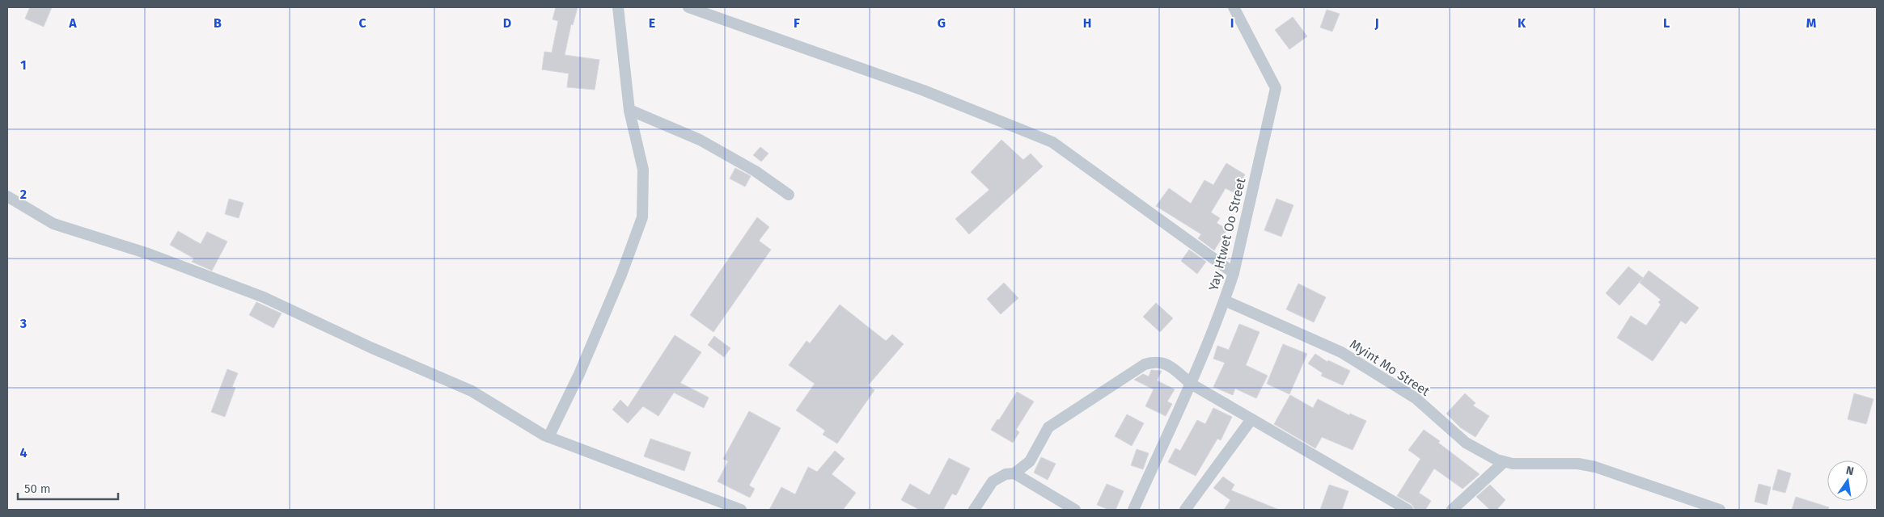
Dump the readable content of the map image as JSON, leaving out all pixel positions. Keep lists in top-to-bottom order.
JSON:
{
  "streets": {
    "street": ["Yay Htwet Oo Street", "Myint Mo Street"]
  },
  "crossings": [
    ["Yay Htwet Oo Street", "Myint Mo Street"]
  ],
  "scale_bar": "50 m",
  "north": "top",
  "grid": {
    "columns": [
      "A",
      "B",
      "C",
      "D",
      "E",
      "F",
      "G",
      "H",
      "I",
      "J",
      "K",
      "L",
      "M"
    ],
    "rows": [
      "1",
      "2",
      "3",
      "4"
    ]
  }
}
